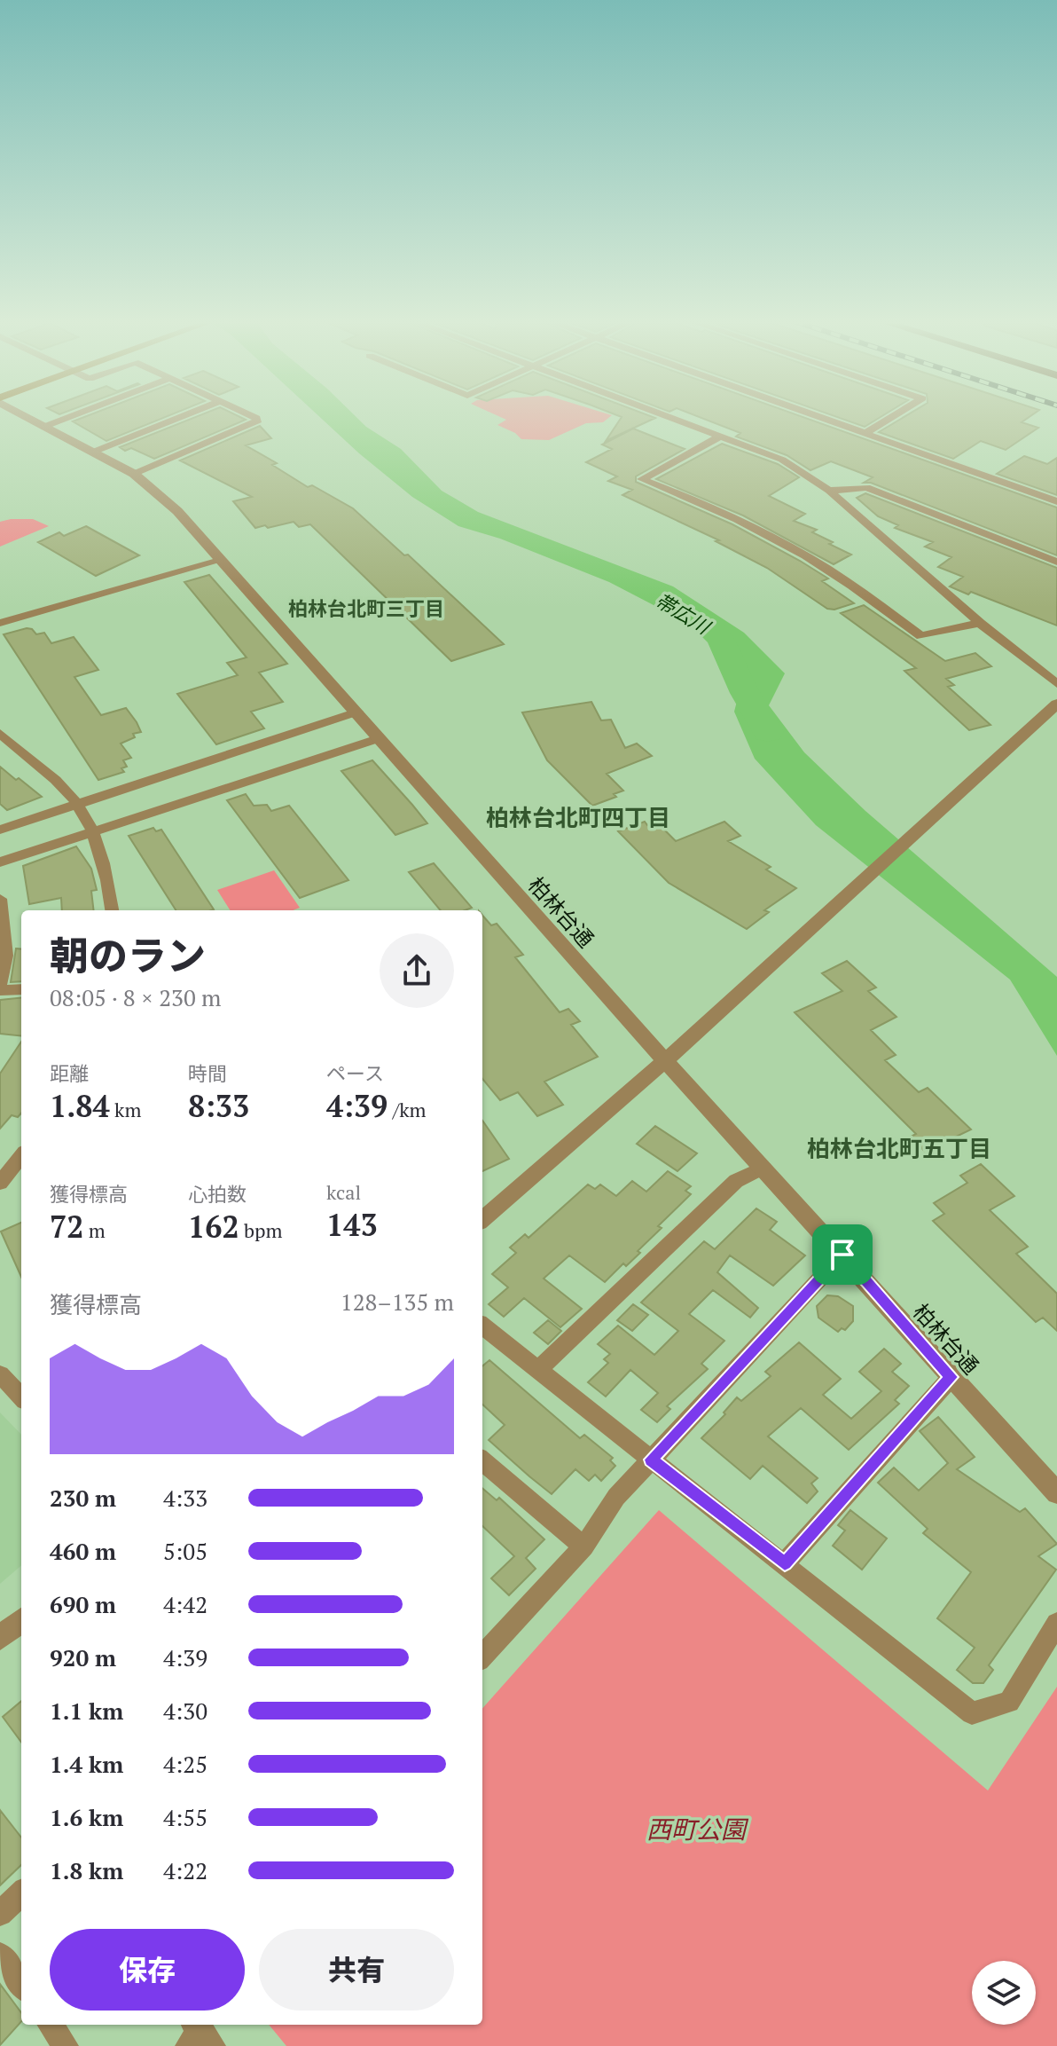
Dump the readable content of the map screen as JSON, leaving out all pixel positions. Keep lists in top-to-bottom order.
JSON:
{
  "streets": {
    "street": ["柏林台通"]
  },
  "districts": ["柏林台北町三丁目", "柏林台北町四丁目", "柏林台北町五丁目"],
  "water": ["帯広川"],
  "parks": ["西町公園"],
  "page": {
    "heading": ["朝のラン", "08:05 · 8 × 230 m"],
    "stats": [
      ["距離", "1.84 km"],
      ["時間", "8:33"],
      ["ペース", "4:39 /km"],
      ["獲得標高", "72 m"],
      ["心拍数", "162 bpm"],
      ["kcal", "143"]
    ],
    "chart": ["獲得標高", "128–135 m"],
    "list": [
      {
        "name": "230 m",
        "note": "4:33"
      },
      {
        "name": "460 m",
        "note": "5:05"
      },
      {
        "name": "690 m",
        "note": "4:42"
      },
      {
        "name": "920 m",
        "note": "4:39"
      },
      {
        "name": "1.1 km",
        "note": "4:30"
      },
      {
        "name": "1.4 km",
        "note": "4:25"
      },
      {
        "name": "1.6 km",
        "note": "4:55"
      },
      {
        "name": "1.8 km",
        "note": "4:22"
      }
    ],
    "buttons": ["保存", "共有"]
  }
}
